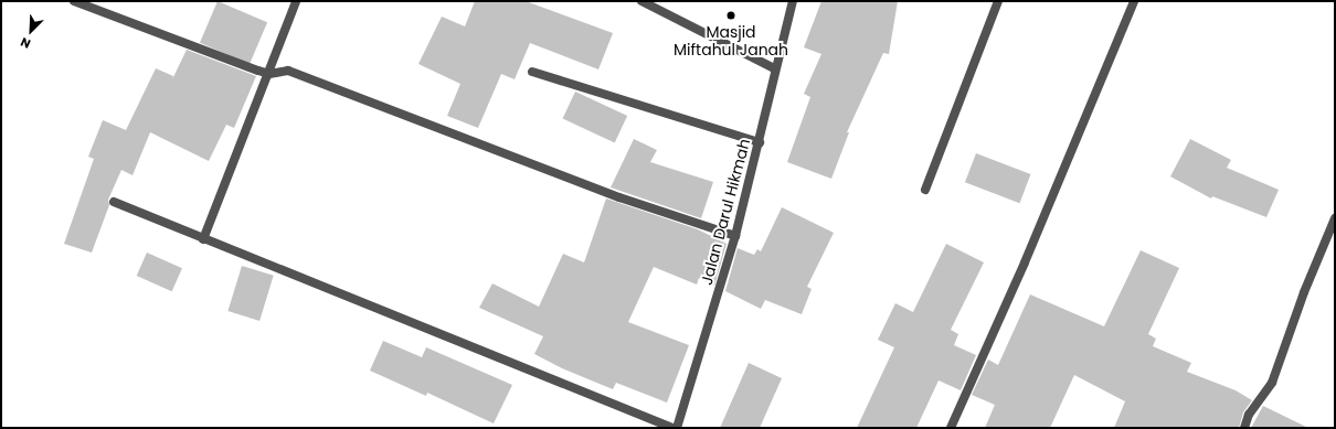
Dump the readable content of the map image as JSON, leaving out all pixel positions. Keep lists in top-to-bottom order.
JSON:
{
  "streets": {
    "street": ["Jalan Darul Hikmah"]
  },
  "places": ["Masjid Miftahul Janah"],
  "north": "bottom left"
}
